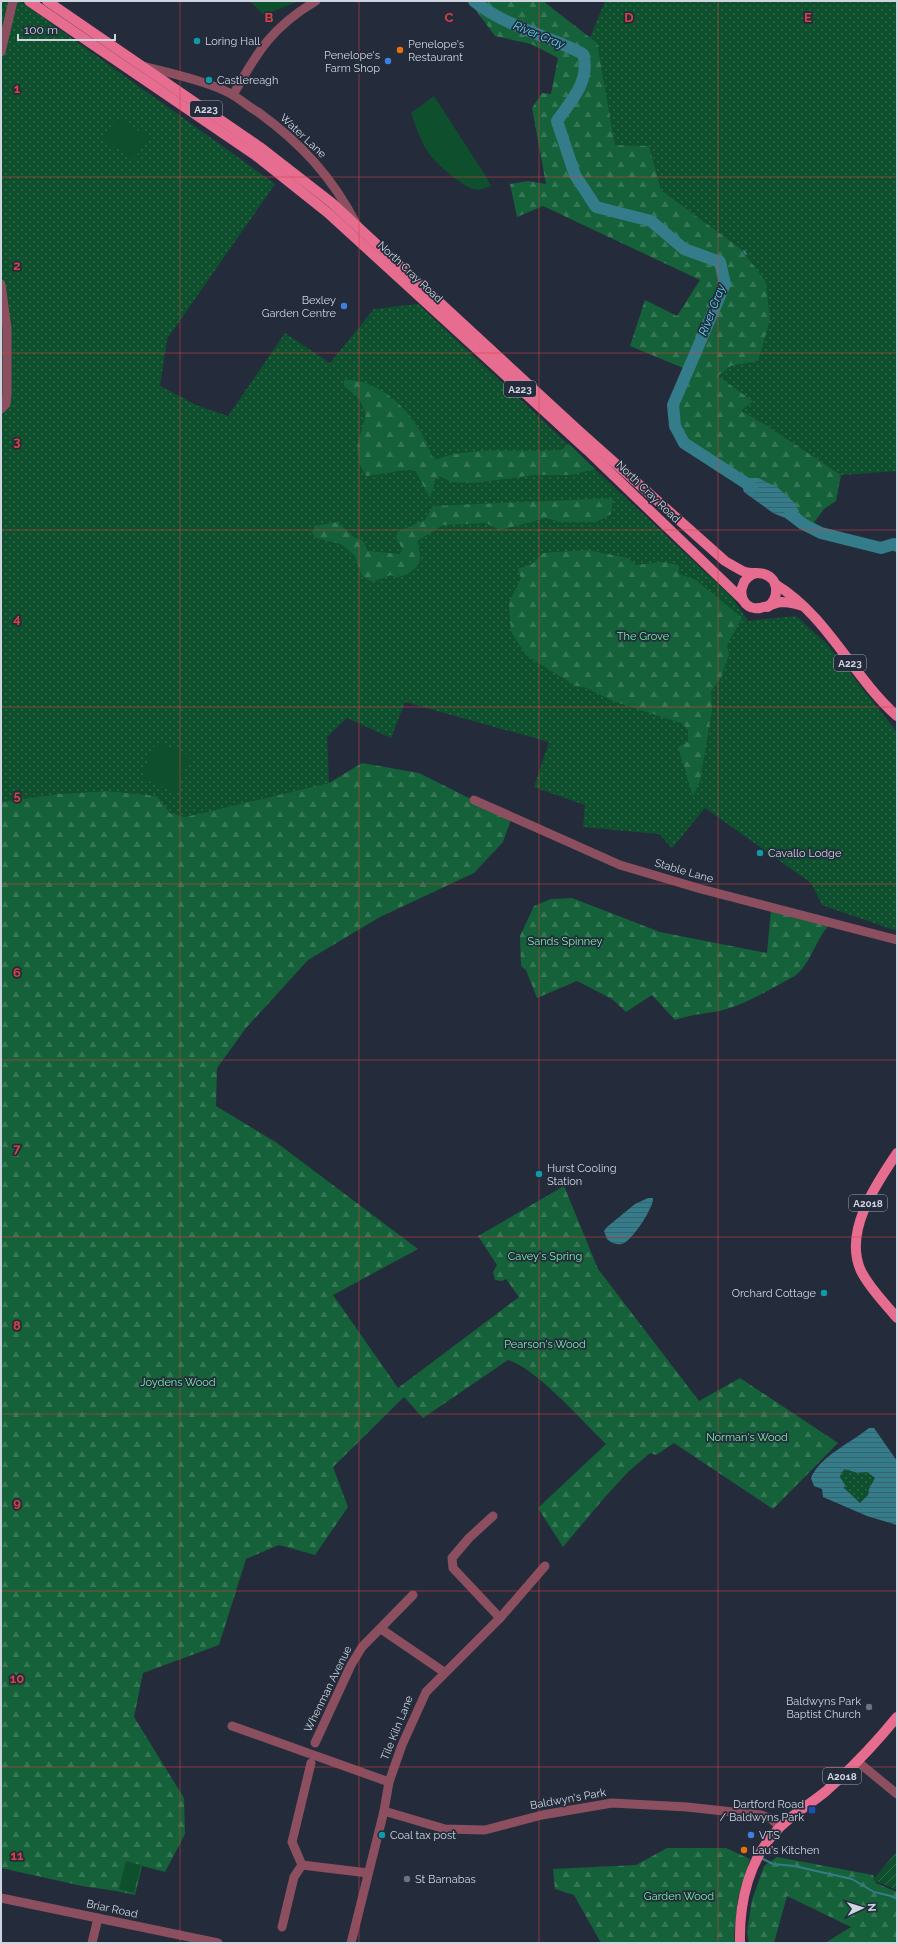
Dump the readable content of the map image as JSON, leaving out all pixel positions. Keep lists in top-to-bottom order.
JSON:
{
  "streets": {
    "main road": ["A223", "North Cray Road", "A2018"],
    "street": [
      "Water Lane",
      "Stable Lane",
      "Whenman Avenue",
      "Tile Kiln Lane",
      "Baldwyn's Park",
      "Briar Road"
    ]
  },
  "crossings": [
    ["A223", "North Cray Road"],
    ["Water Lane", "North Cray Road"],
    ["A2018", "Baldwyn's Park"],
    ["Tile Kiln Lane", "Baldwyn's Park"]
  ],
  "water": ["River Cray"],
  "parks": [
    "The Grove",
    "Sands Spinney",
    "Cavey's Spring",
    "Pearson's Wood",
    "Joydens Wood",
    "Norman's Wood",
    "Garden Wood"
  ],
  "places": {
    "other": [
      "Loring Hall",
      "Penelope's Restaurant",
      "Penelope's Farm Shop",
      "Castlereagh",
      "Bexley Garden Centre",
      "Cavallo Lodge",
      "Hurst Cooling Station",
      "Orchard Cottage",
      "Baldwyns Park Baptist Church",
      "Coal tax post",
      "VTS",
      "Lau's Kitchen",
      "St Barnabas"
    ],
    "transit": ["Dartford Road / Baldwyns Park"]
  },
  "scale_bar": "100 m",
  "north": "right",
  "grid": {
    "columns": [
      "B",
      "C",
      "D",
      "E"
    ],
    "rows": [
      "1",
      "2",
      "3",
      "4",
      "5",
      "6",
      "7",
      "8",
      "9",
      "10",
      "11"
    ]
  }
}
